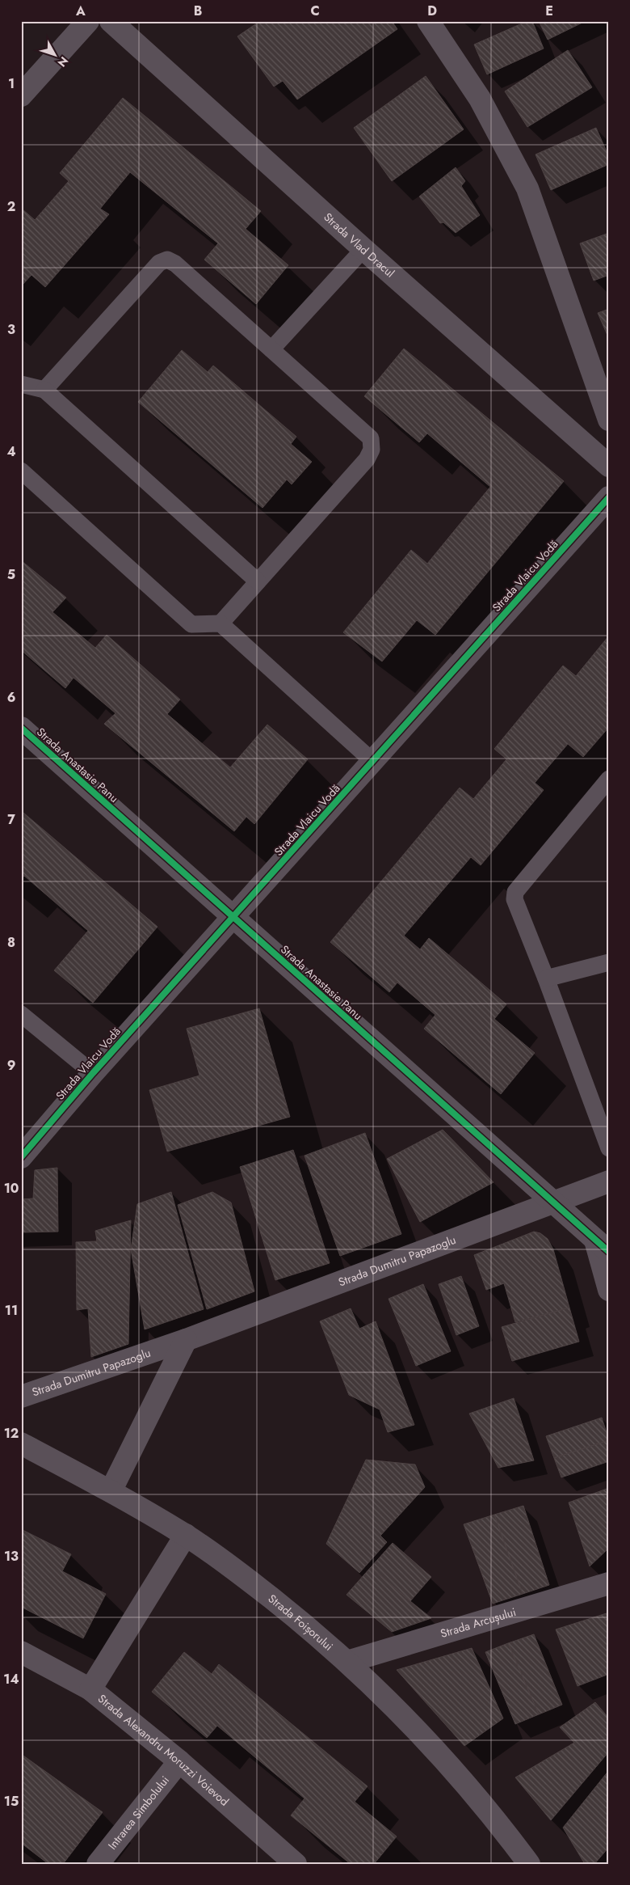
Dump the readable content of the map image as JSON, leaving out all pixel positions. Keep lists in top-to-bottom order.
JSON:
{
  "streets": {
    "street": [
      "Strada Vlad Dracul",
      "Strada Vlaicu Vodă",
      "Strada Anastasie Panu",
      "Strada Dumitru Papazoglu",
      "Strada Arcușului",
      "Strada Foișorului",
      "Strada Alexandru Moruzzi Voievod",
      "Intrarea Simbolului"
    ]
  },
  "crossings": [
    ["Strada Vlaicu Vodă", "Strada Anastasie Panu"],
    ["Strada Anastasie Panu", "Strada Dumitru Papazoglu"],
    ["Strada Arcușului", "Strada Foișorului"],
    ["Strada Alexandru Moruzzi Voievod", "Intrarea Simbolului"]
  ],
  "north": "bottom right",
  "grid": {
    "columns": [
      "A",
      "B",
      "C",
      "D",
      "E"
    ],
    "rows": [
      "1",
      "2",
      "3",
      "4",
      "5",
      "6",
      "7",
      "8",
      "9",
      "10",
      "11",
      "12",
      "13",
      "14",
      "15"
    ]
  }
}
